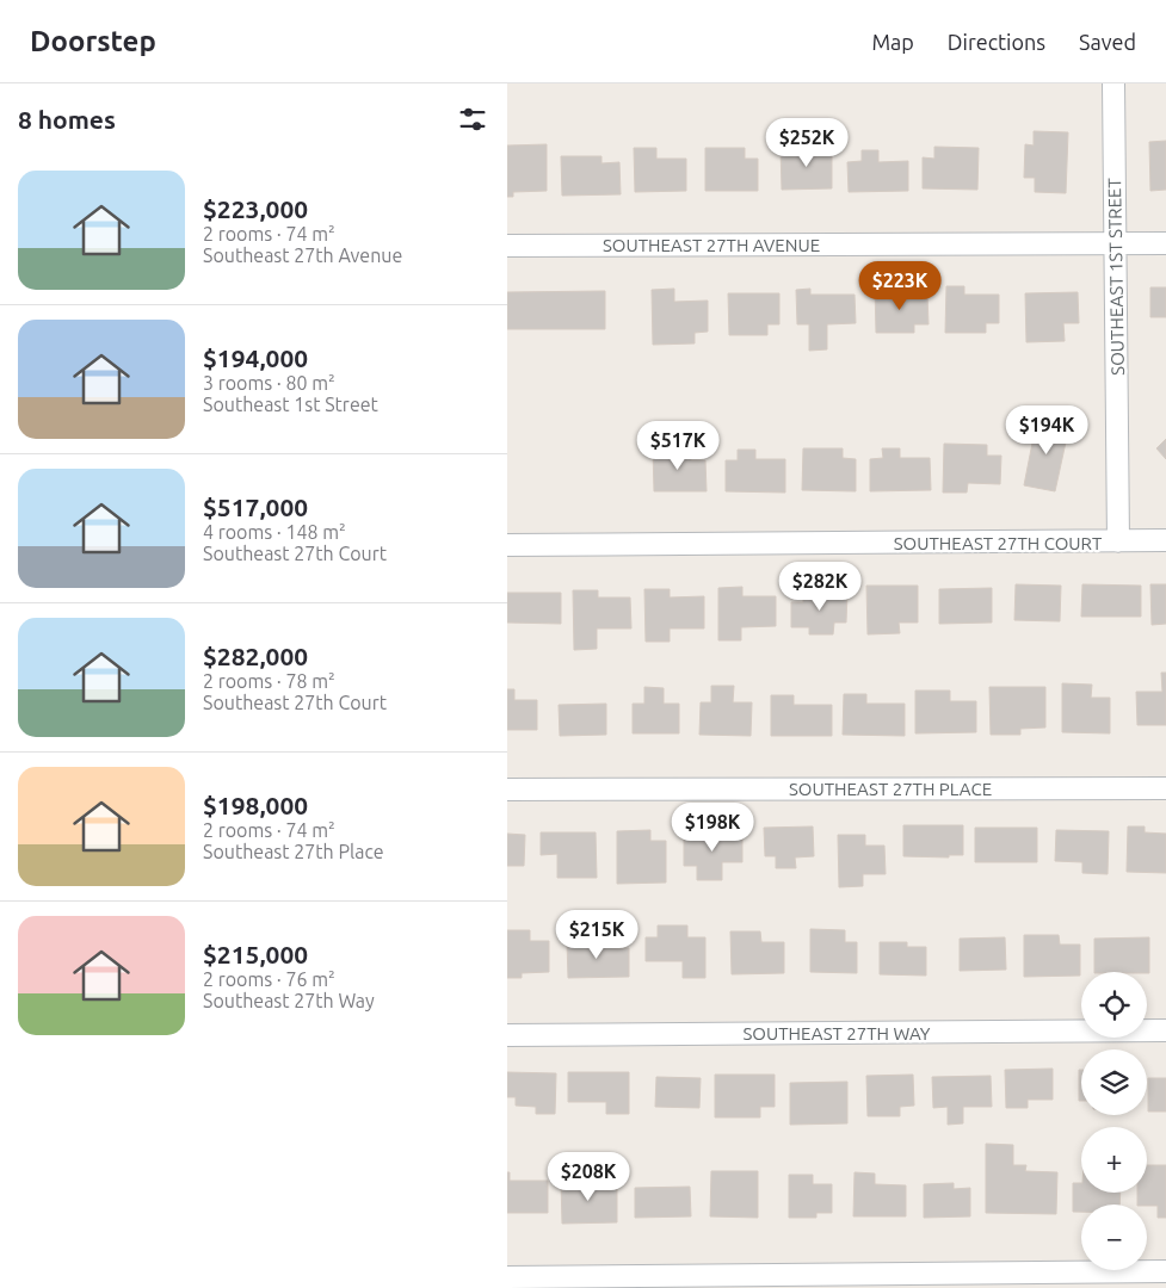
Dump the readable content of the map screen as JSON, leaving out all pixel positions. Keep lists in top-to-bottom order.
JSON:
{
  "streets": {
    "street": [
      "SOUTHEAST 27TH AVENUE",
      "SOUTHEAST 1ST STREET",
      "SOUTHEAST 27TH COURT",
      "SOUTHEAST 27TH PLACE",
      "SOUTHEAST 27TH WAY"
    ]
  },
  "crossings": [
    ["SOUTHEAST 27TH AVENUE", "SOUTHEAST 1ST STREET"],
    ["SOUTHEAST 1ST STREET", "SOUTHEAST 27TH COURT"]
  ],
  "page": {
    "header": "Doorstep",
    "nav": ["Map", "Directions", "Saved"],
    "heading": "8 homes",
    "price": [
      "$252K",
      "$223K",
      "$194K",
      "$517K",
      "$282K",
      "$198K",
      "$215K",
      "$208K"
    ],
    "list": [
      {
        "name": "$223,000",
        "note": "2 rooms · 74 m² · Southeast 27th Avenue"
      },
      {
        "name": "$194,000",
        "note": "3 rooms · 80 m² · Southeast 1st Street"
      },
      {
        "name": "$517,000",
        "note": "4 rooms · 148 m² · Southeast 27th Court"
      },
      {
        "name": "$282,000",
        "note": "2 rooms · 78 m² · Southeast 27th Court"
      },
      {
        "name": "$198,000",
        "note": "2 rooms · 74 m² · Southeast 27th Place"
      },
      {
        "name": "$215,000",
        "note": "2 rooms · 76 m² · Southeast 27th Way"
      }
    ],
    "map_buttons": ["+", "−"]
  }
}
